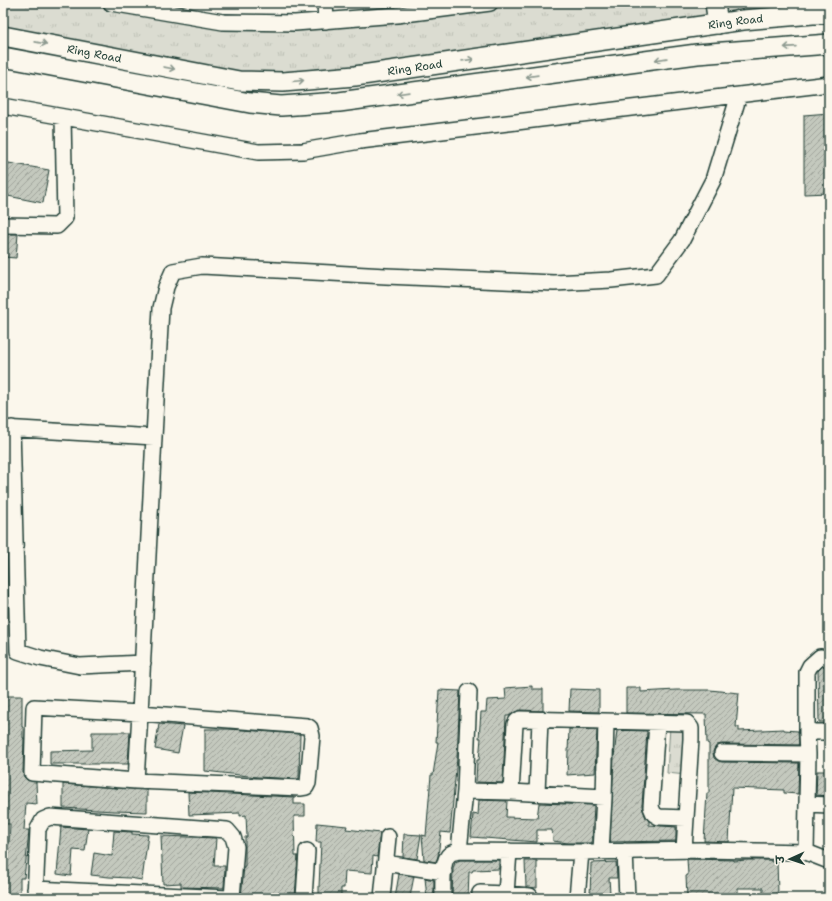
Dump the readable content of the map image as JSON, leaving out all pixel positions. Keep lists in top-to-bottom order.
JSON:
{
  "streets": {
    "main road": ["Ring Road"]
  },
  "north": "left"
}
